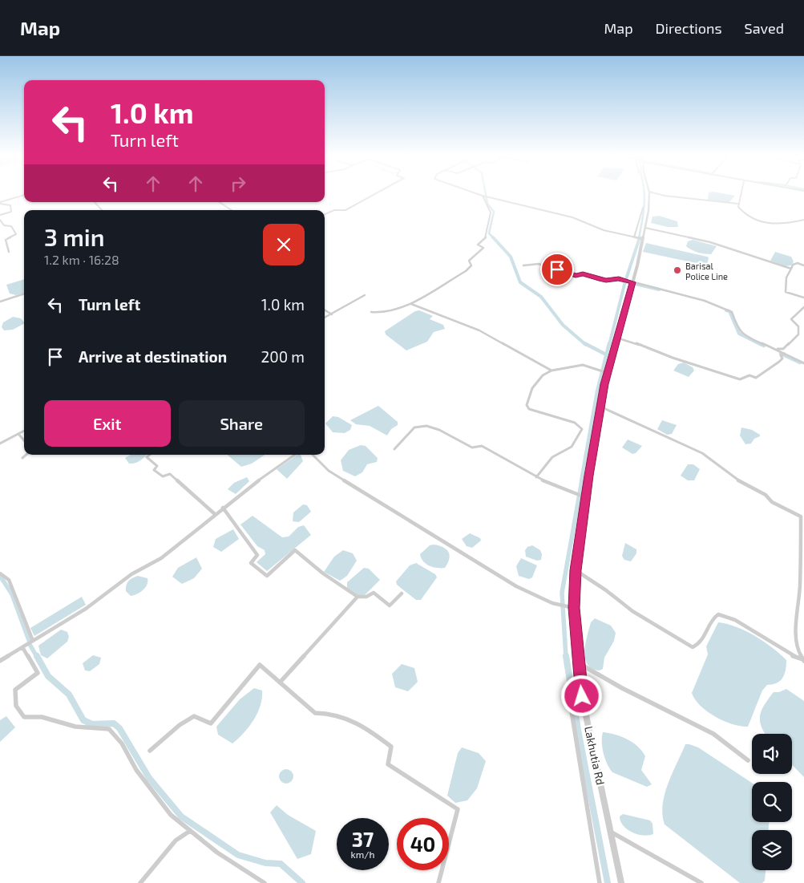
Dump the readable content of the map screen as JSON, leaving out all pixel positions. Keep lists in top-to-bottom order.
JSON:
{
  "streets": {
    "street": ["Lakhutia Rd"]
  },
  "places": ["Barisal Police Line"],
  "page": {
    "header": "Map",
    "nav": ["Map", "Directions", "Saved"],
    "turn": ["1.0 km", "Turn left"],
    "heading": ["3 min", "1.2 km · 16:28"],
    "list": [
      {
        "name": "Turn left",
        "value": "1.0 km"
      },
      {
        "name": "Arrive at destination",
        "value": "200 m"
      }
    ],
    "buttons": ["Exit", "Share"],
    "speed": "37 km/h",
    "limit": "40"
  }
}
